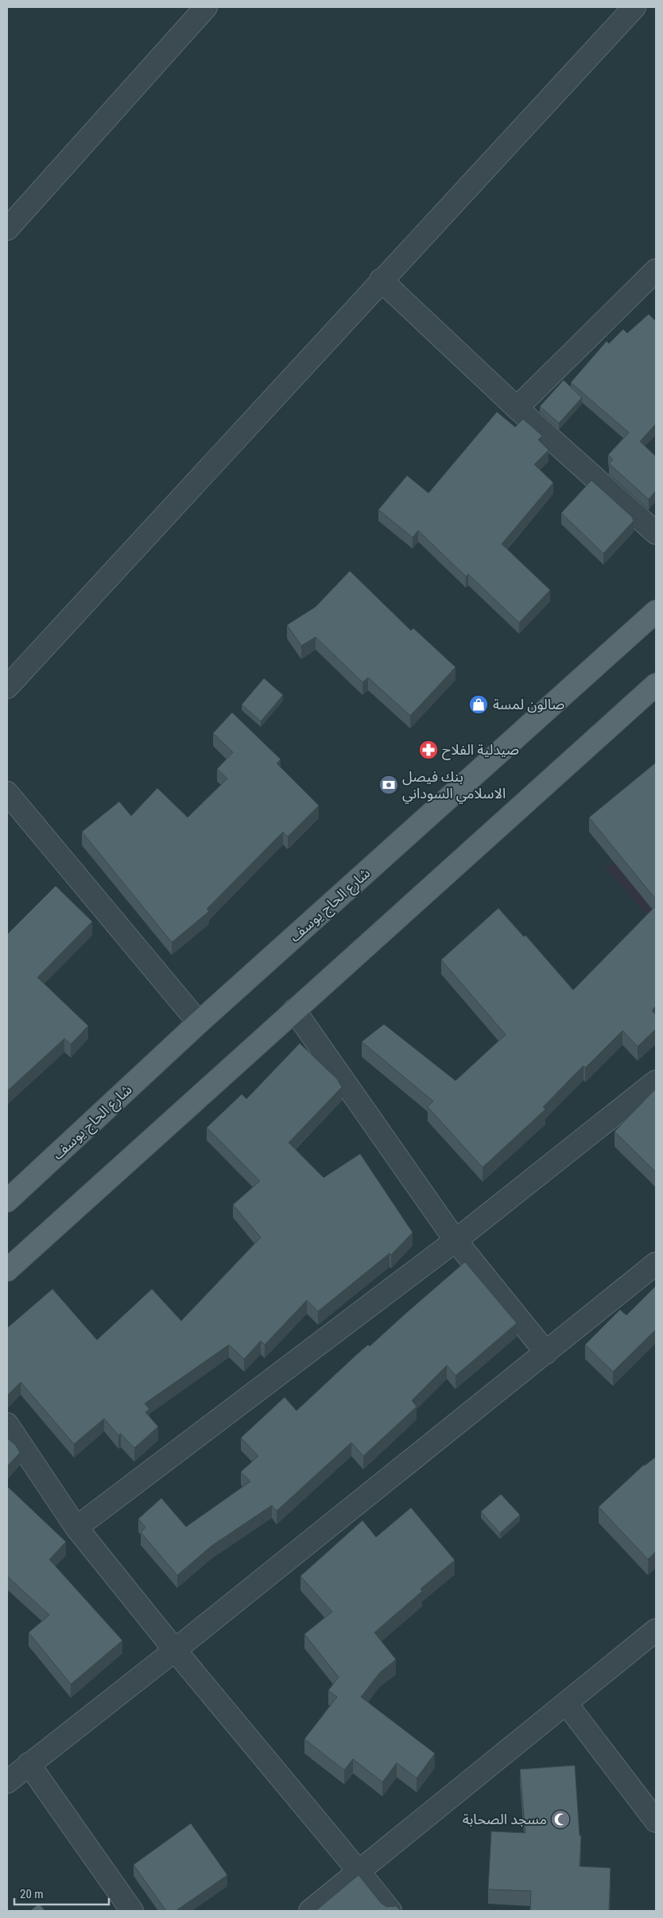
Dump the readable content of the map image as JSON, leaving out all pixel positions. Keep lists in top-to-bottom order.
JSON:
{
  "streets": {
    "main road": ["شارع الحاج يوسف"]
  },
  "places": {
    "shop": ["صالون لمسة"],
    "pharmacy": ["صيدلية الفلاح"],
    "bank": ["بنك فيصل الاسلامي السوداني"],
    "mosque": ["مسجد الصحابة"]
  },
  "scale_bar": "20 m"
}
